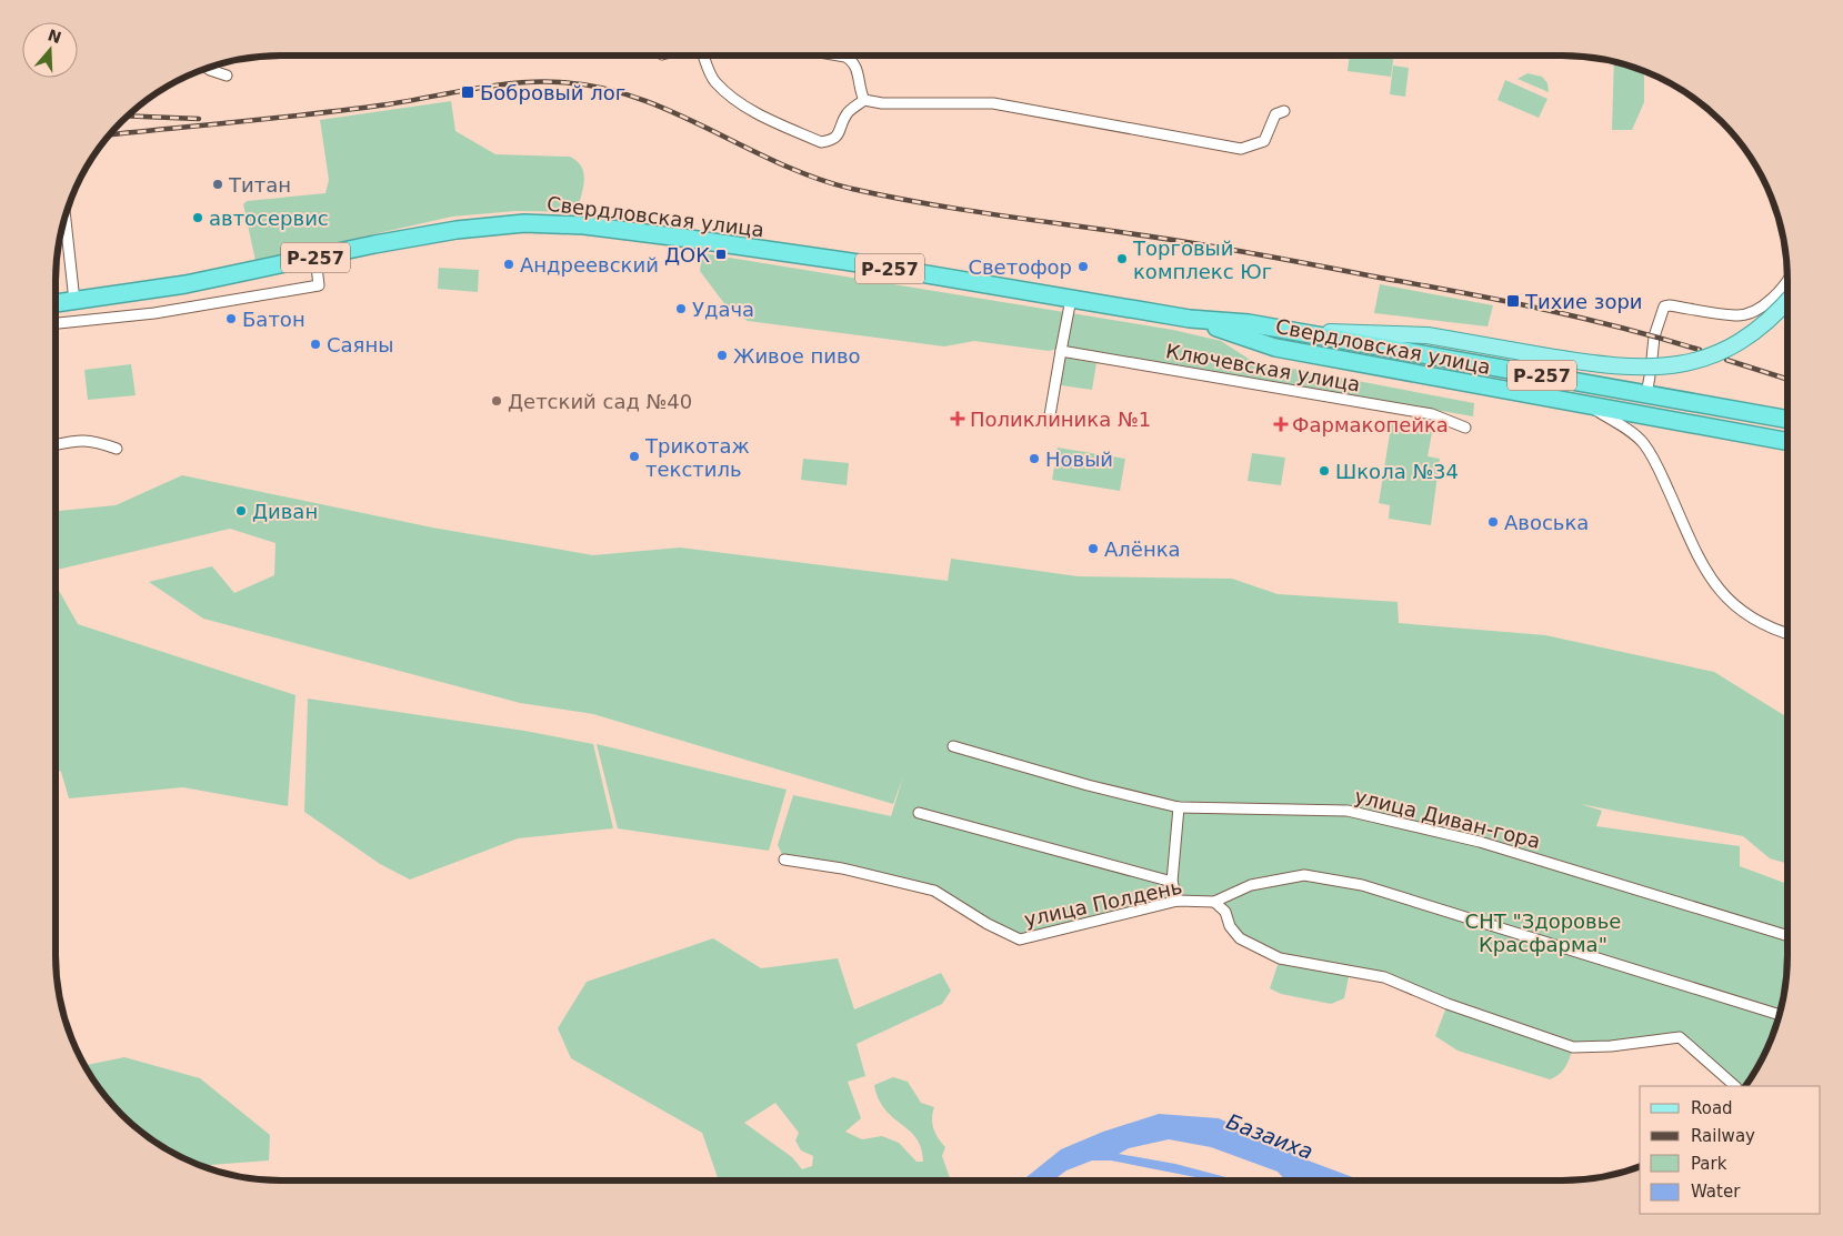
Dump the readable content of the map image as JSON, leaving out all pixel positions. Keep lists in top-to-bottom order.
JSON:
{
  "streets": {
    "highway": ["Свердловская улица", "Р-257"],
    "street": ["Ключевская улица", "улица Диван-гора", "улица Полдень"]
  },
  "water": ["Базаиха"],
  "parks": ["СНТ \"Здоровье Красфарма\""],
  "places": {
    "transit": ["Бобровый лог", "ДОК", "Тихие зори"],
    "other": [
      "Титан",
      "автосервис",
      "Торговый комплекс Юг",
      "Андреевский",
      "Светофор",
      "Удача",
      "Батон",
      "Саяны",
      "Живое пиво",
      "Детский сад №40",
      "Трикотаж текстиль",
      "Новый",
      "Школа №34",
      "Диван",
      "Авоська",
      "Алёнка"
    ],
    "health": ["Поликлиника №1", "Фармакопейка"]
  },
  "legend": [
    "Road",
    "Railway",
    "Park",
    "Water"
  ],
  "north": "top"
}
